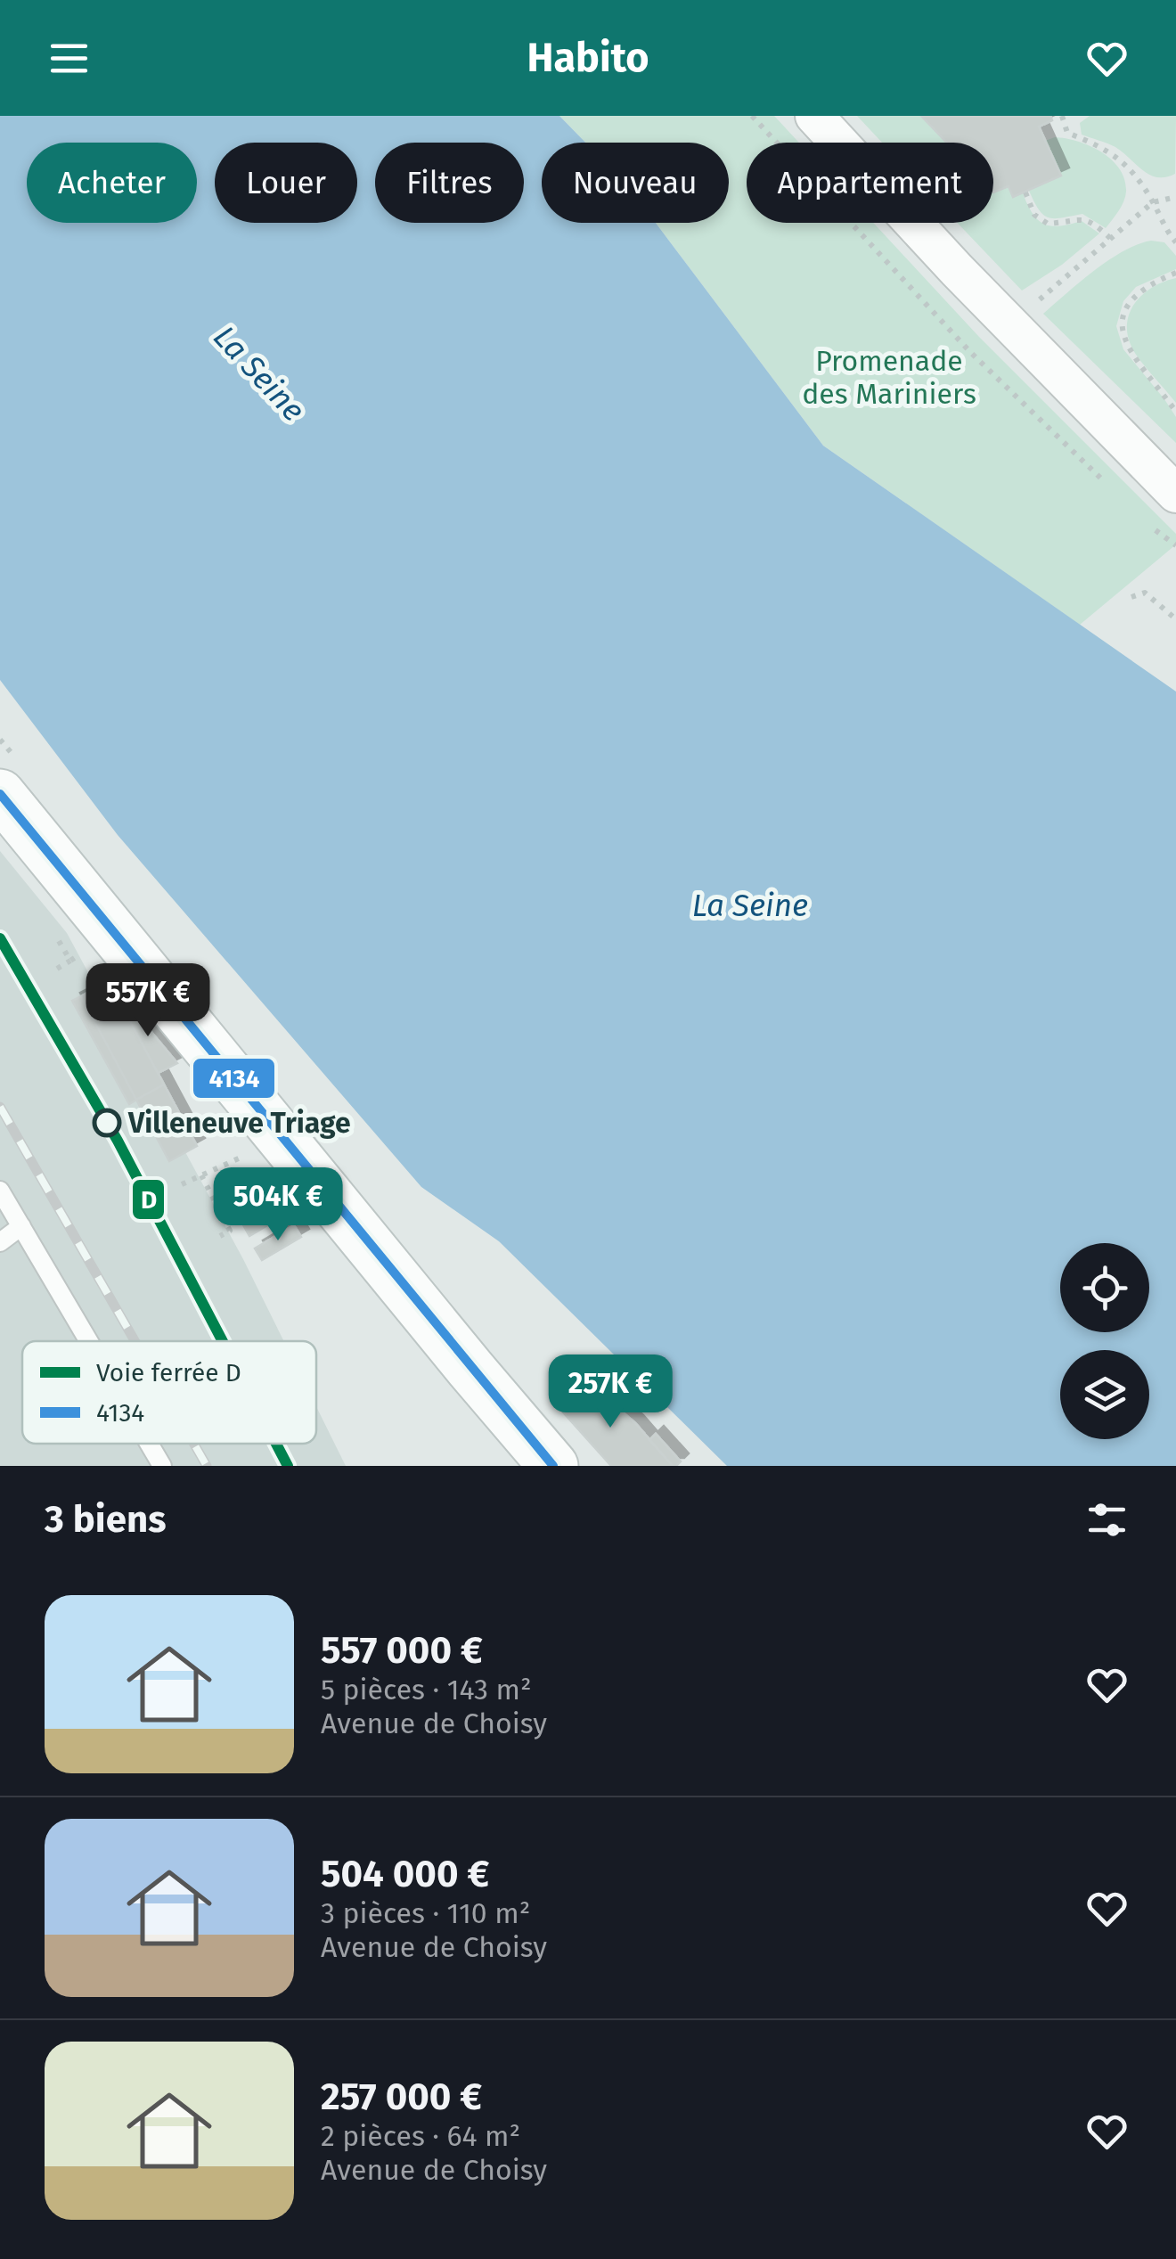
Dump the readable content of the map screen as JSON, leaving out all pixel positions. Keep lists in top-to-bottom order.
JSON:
{
  "water": ["La Seine"],
  "parks": ["Promenade des Mariniers"],
  "places": ["Villeneuve Triage"],
  "lines": ["transit line 4134", "rail line D"],
  "legend": ["Voie ferrée D", "4134"],
  "page": {
    "header": "Habito",
    "chip": [
      "Acheter",
      "Louer",
      "Filtres",
      "Nouveau",
      "Appartement"
    ],
    "price": ["557K €", "504K €", "257K €"],
    "heading": "3 biens",
    "list": [
      {
        "name": "557 000 €",
        "note": "5 pièces · 143 m² · Avenue de Choisy"
      },
      {
        "name": "504 000 €",
        "note": "3 pièces · 110 m² · Avenue de Choisy"
      },
      {
        "name": "257 000 €",
        "note": "2 pièces · 64 m² · Avenue de Choisy"
      }
    ]
  }
}
